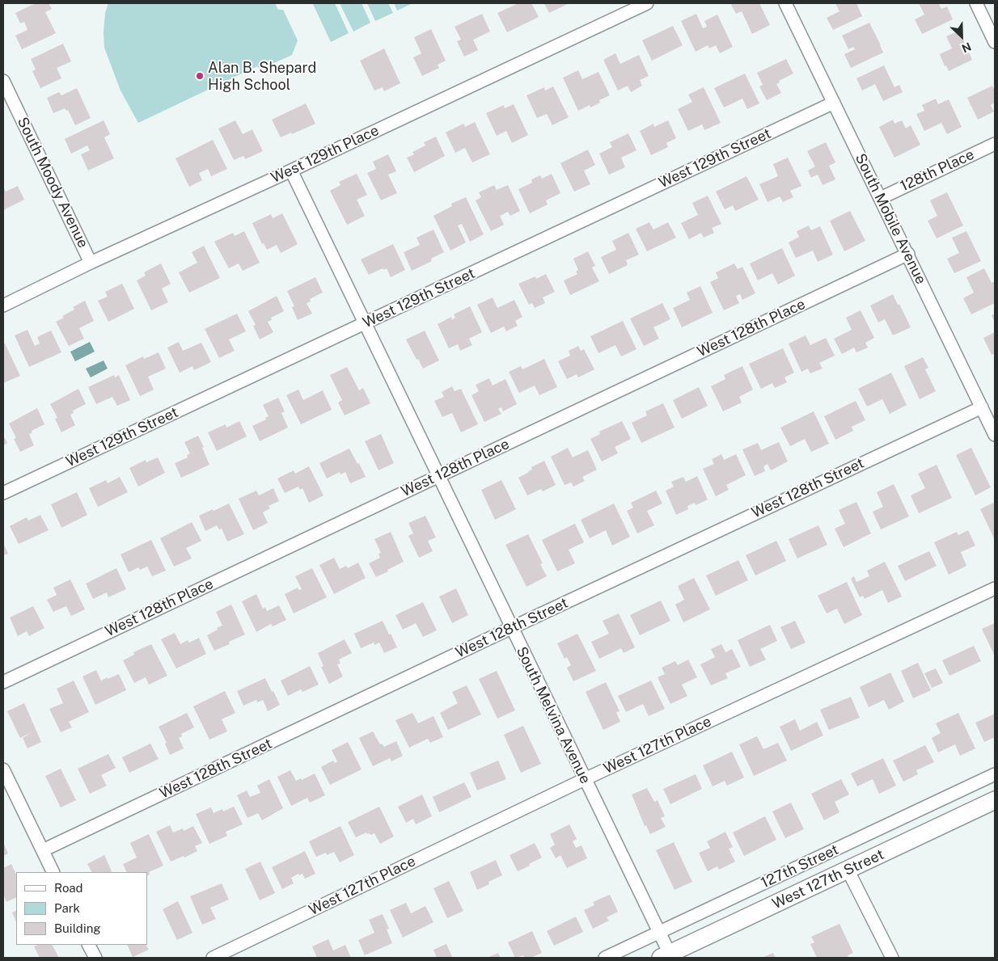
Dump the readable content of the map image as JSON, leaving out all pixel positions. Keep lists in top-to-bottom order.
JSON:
{
  "streets": {
    "main road": ["West 127th Street"],
    "street": [
      "West 129th Place",
      "West 129th Street",
      "128th Place",
      "South Moody Avenue",
      "South Mobile Avenue",
      "West 128th Place",
      "West 128th Street",
      "South Melvina Avenue",
      "West 127th Place",
      "127th Street"
    ]
  },
  "crossings": [
    ["West 129th Place", "South Moody Avenue"],
    ["West 129th Place", "South Melvina Avenue"],
    ["West 129th Street", "South Mobile Avenue"],
    ["West 129th Street", "South Melvina Avenue"],
    ["128th Place", "South Mobile Avenue"],
    ["South Mobile Avenue", "West 128th Place"],
    ["South Mobile Avenue", "West 128th Street"],
    ["West 128th Place", "South Melvina Avenue"],
    ["West 128th Street", "South Melvina Avenue"],
    ["South Melvina Avenue", "West 127th Place"],
    ["South Melvina Avenue", "127th Street"],
    ["South Melvina Avenue", "West 127th Street"]
  ],
  "places": ["Alan B. Shepard High School"],
  "legend": ["Road", "Park", "Building"],
  "north": "bottom right"
}
